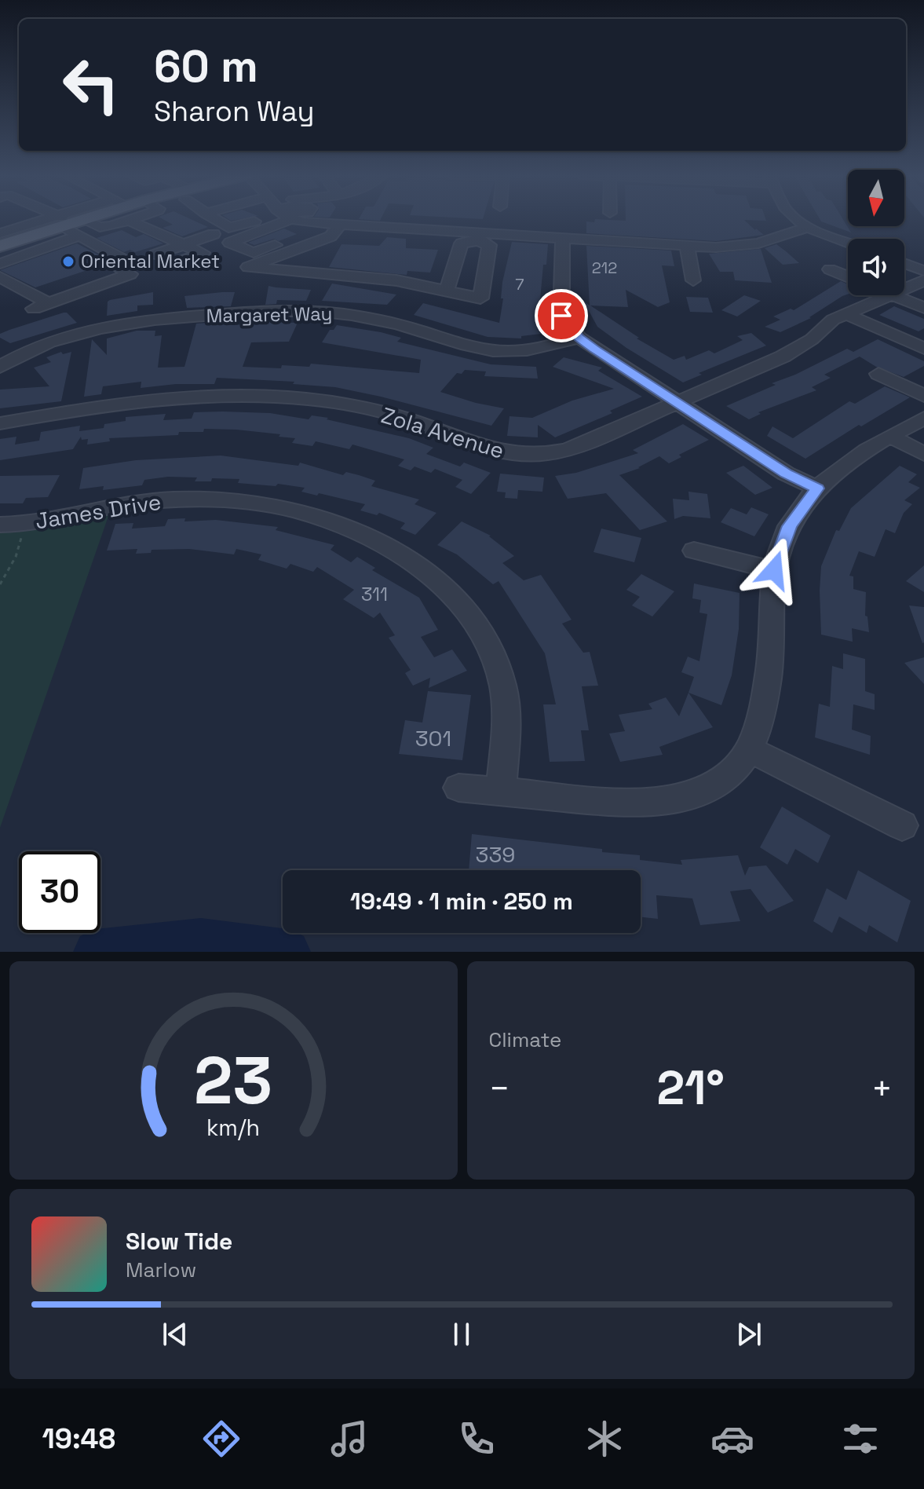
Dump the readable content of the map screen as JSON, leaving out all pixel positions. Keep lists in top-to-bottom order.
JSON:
{
  "streets": {
    "street": ["Margaret Way", "Zola Avenue", "James Drive"]
  },
  "places": ["Oriental Market"],
  "house_numbers": [
    "212",
    "7",
    "311",
    "301",
    "339"
  ],
  "north": "bottom",
  "page": {
    "turn": ["60 m", "Sharon Way"],
    "limit": "30",
    "trip": "19:49 · 1 min · 250 m",
    "tile": "Climate",
    "heat": ["−", "21°", "+"],
    "song": ["Slow Tide", "Marlow"],
    "tabs": "19:48",
    "gauge": ["23", "km/h"]
  }
}
